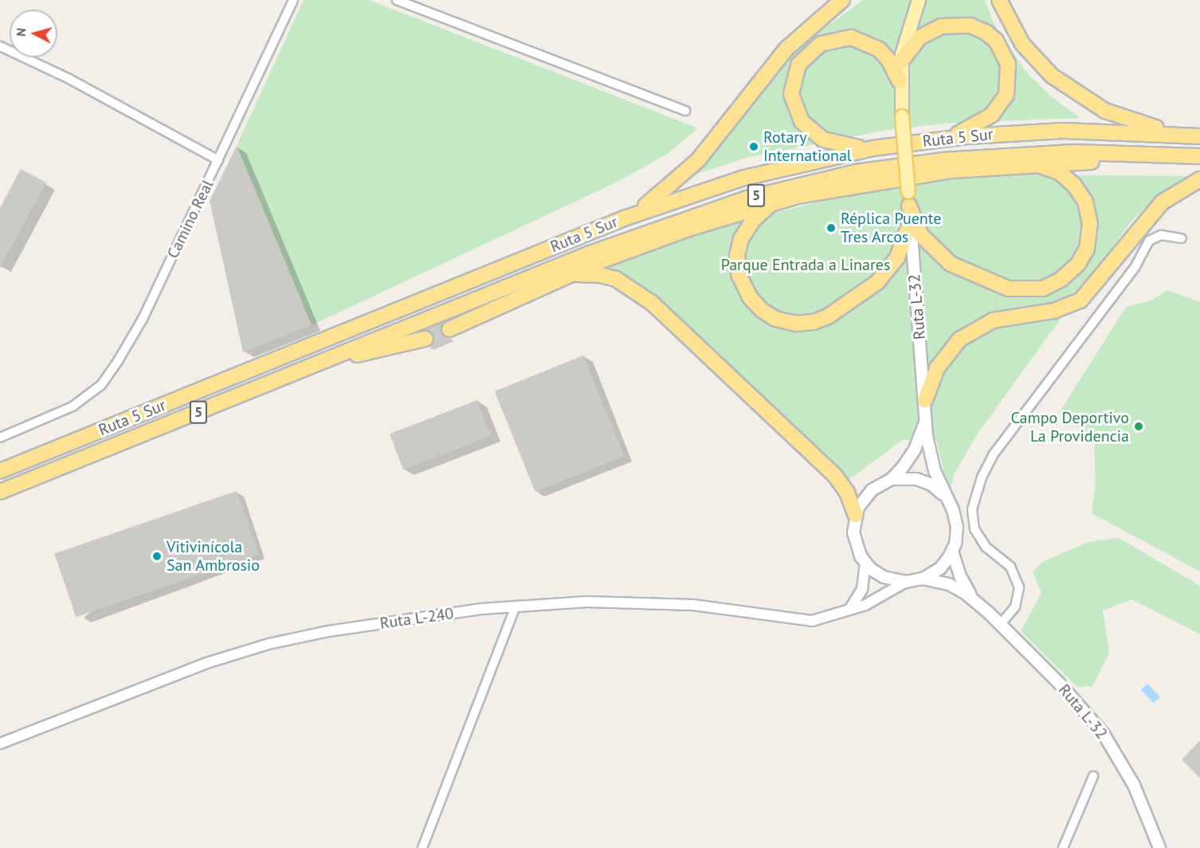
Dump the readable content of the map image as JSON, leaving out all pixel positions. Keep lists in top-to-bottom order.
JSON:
{
  "streets": {
    "highway": ["Ruta 5 Sur", "5"],
    "main road": ["Ruta L-32"],
    "street": ["Camino Real", "Ruta L-240"]
  },
  "crossings": [
    ["Ruta L-32", "Ruta L-240"]
  ],
  "parks": ["Parque Entrada a Linares"],
  "places": [
    "Rotary International",
    "Réplica Puente Tres Arcos",
    "Campo Deportivo La Providencia",
    "Vitivinícola San Ambrosio"
  ],
  "north": "left"
}
